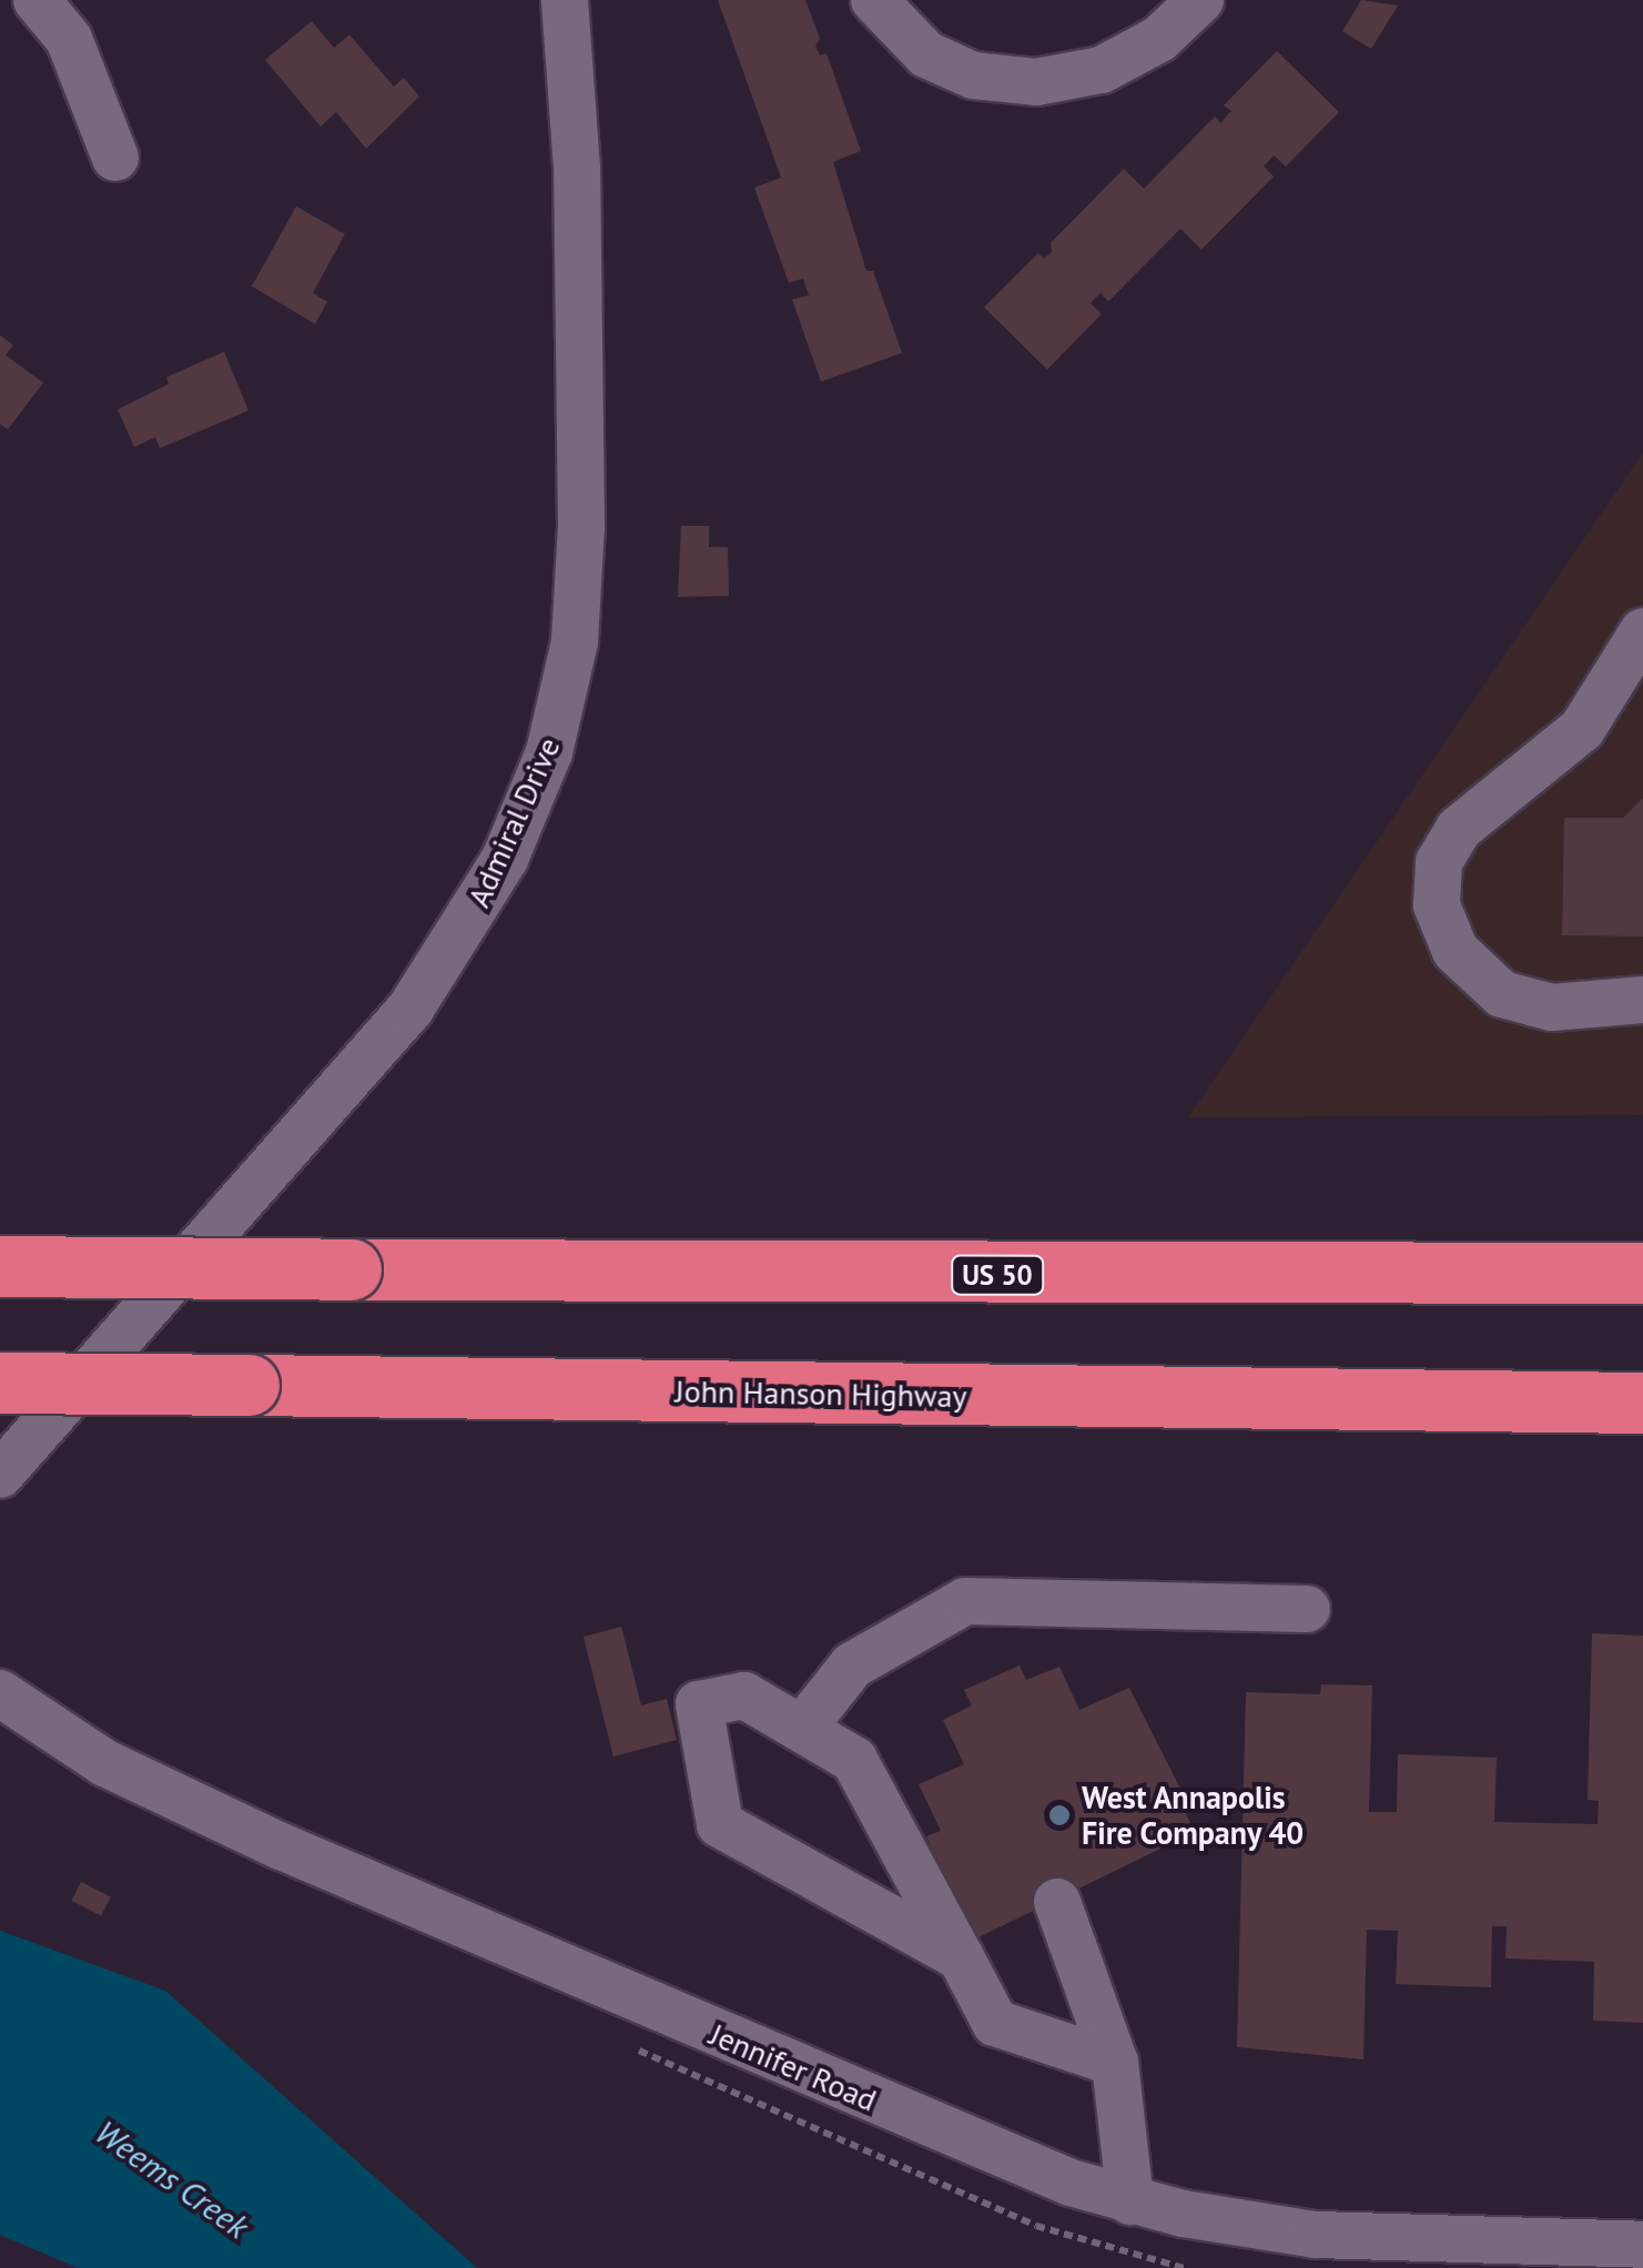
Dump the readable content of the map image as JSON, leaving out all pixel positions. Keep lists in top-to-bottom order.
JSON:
{
  "streets": {
    "highway": ["US 50", "John Hanson Highway"],
    "street": ["Admiral Drive", "Jennifer Road"]
  },
  "water": ["Weems Creek"],
  "places": ["West Annapolis Fire Company 40"]
}
